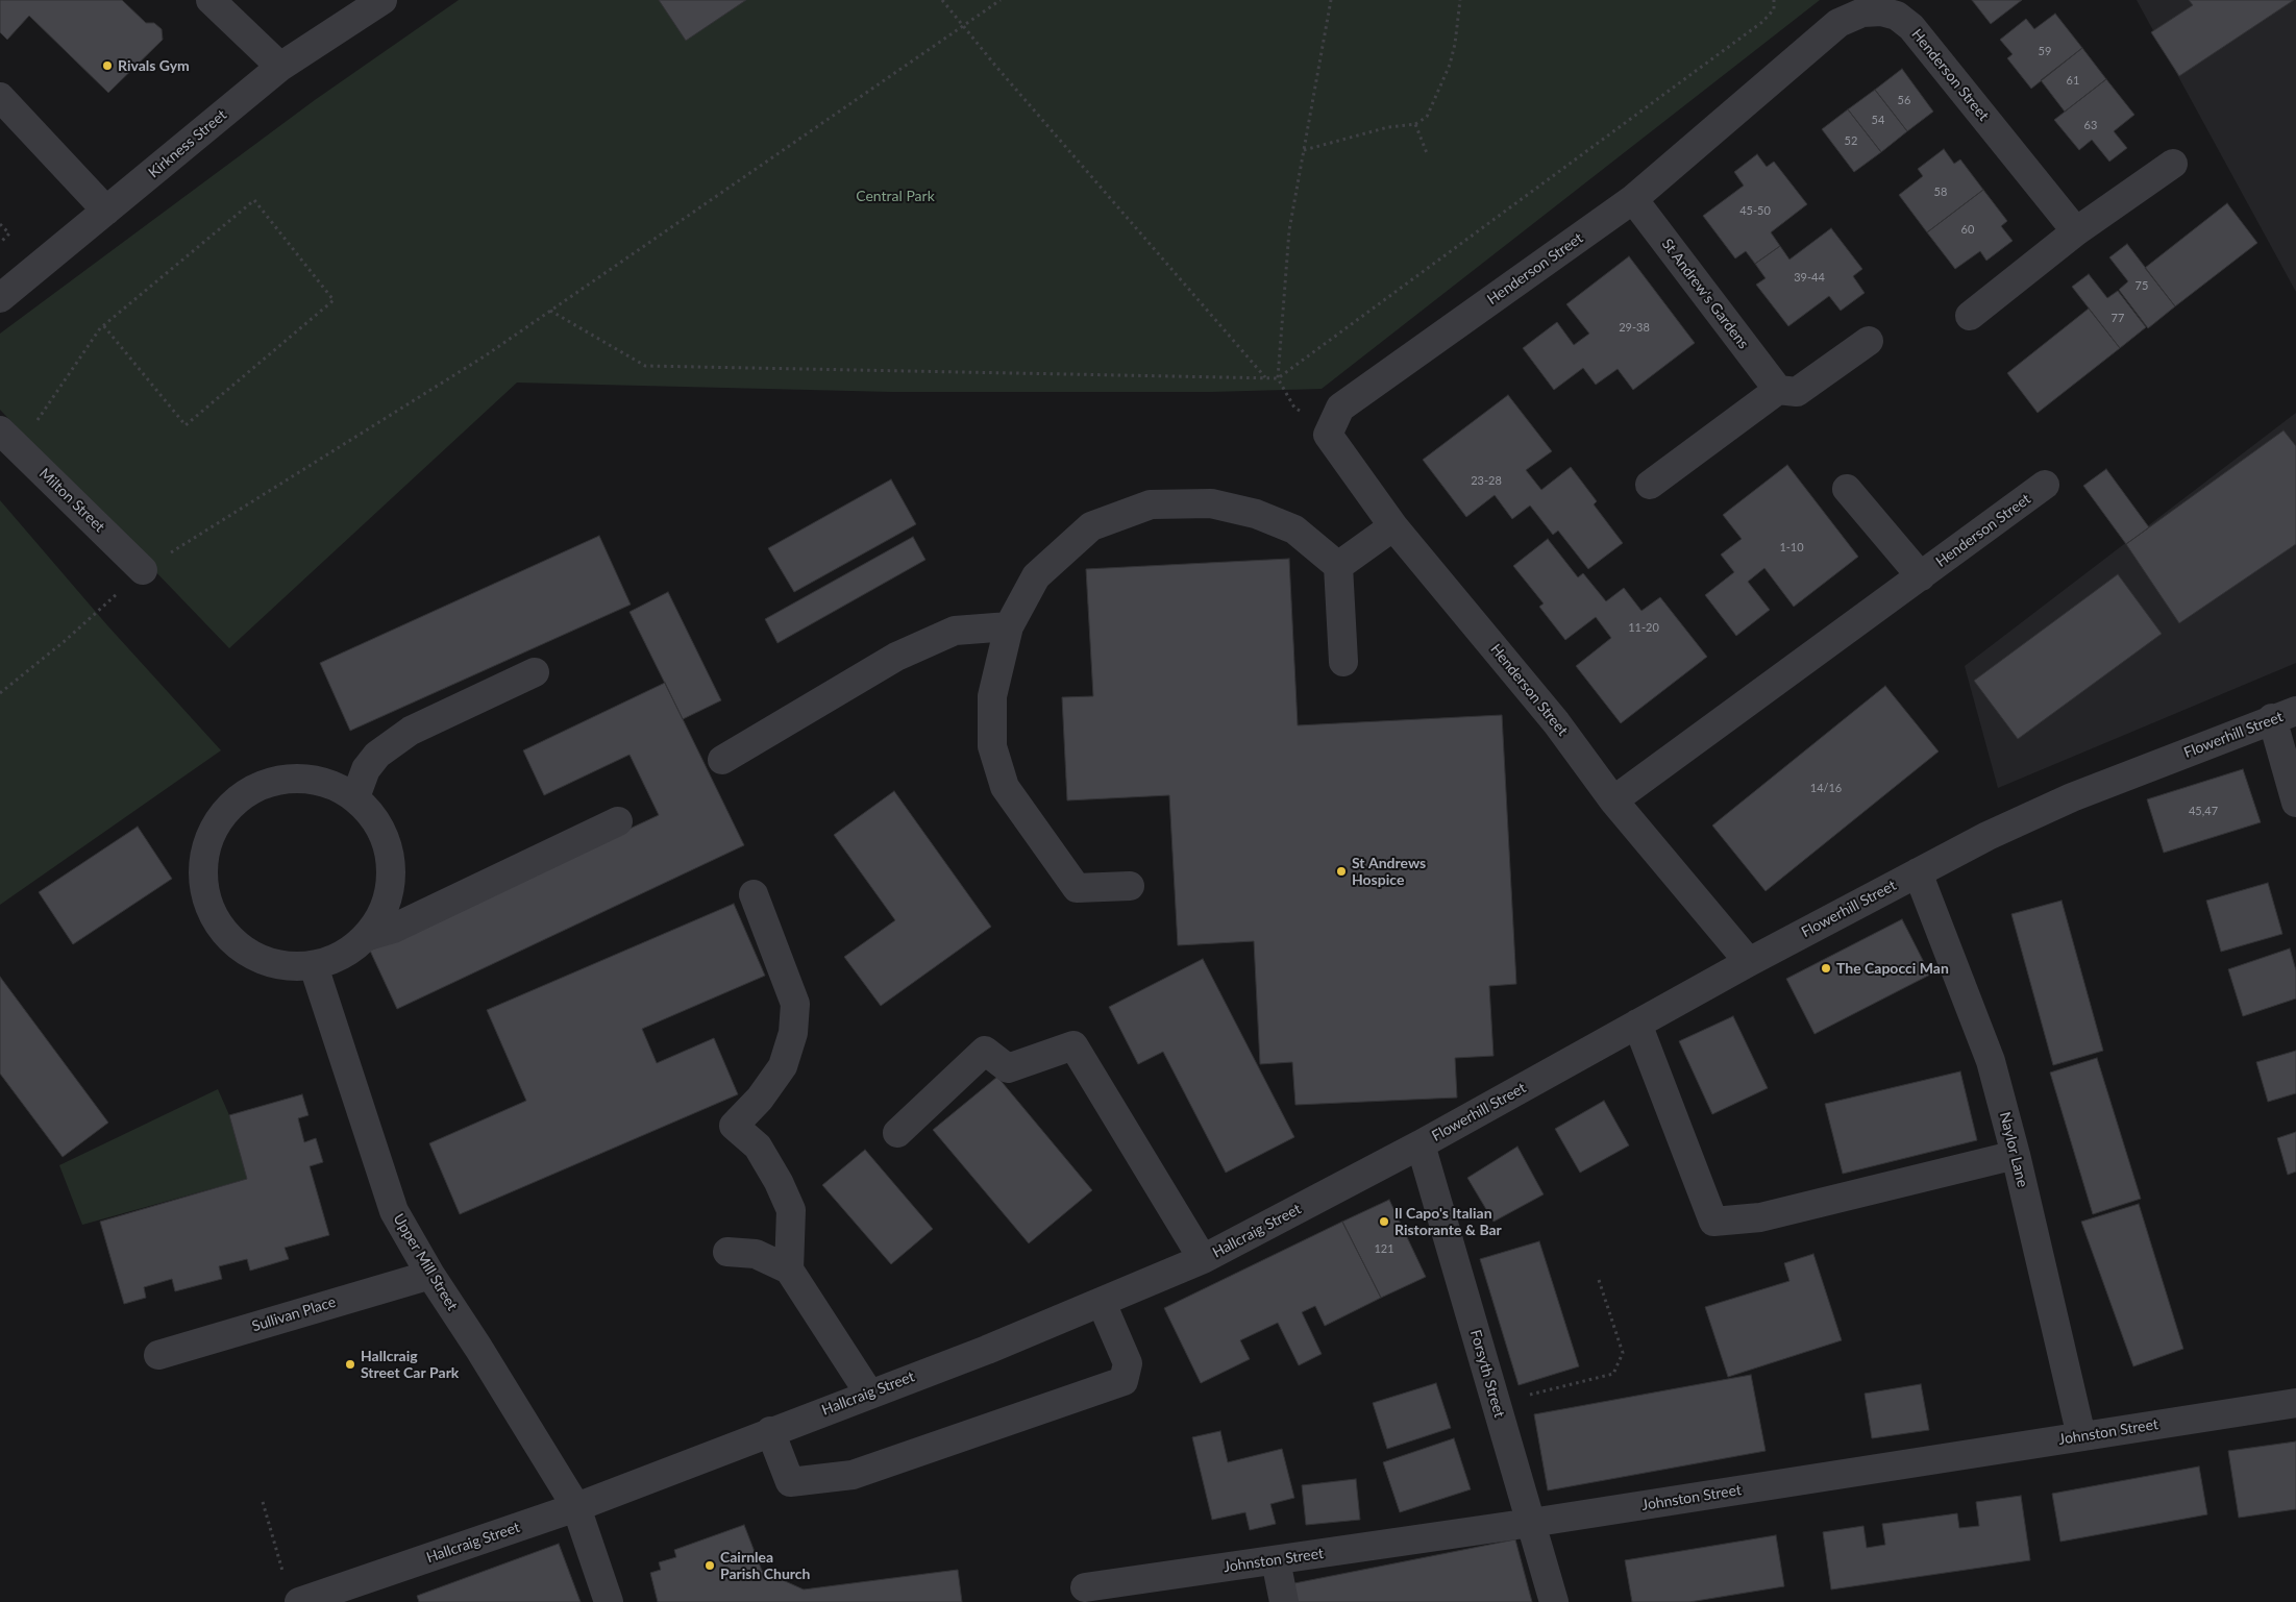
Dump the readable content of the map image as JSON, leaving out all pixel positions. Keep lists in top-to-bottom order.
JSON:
{
  "streets": {
    "street": [
      "Henderson Street",
      "Kirkness Street",
      "St Andrew's Gardens",
      "Milton Street",
      "Flowerhill Street",
      "Naylor Lane",
      "Hallcraig Street",
      "Upper Mill Street",
      "Sullivan Place",
      "Forsyth Street",
      "Johnston Street"
    ]
  },
  "crossings": [
    ["Henderson Street", "St Andrew's Gardens"],
    ["Henderson Street", "Flowerhill Street"],
    ["Flowerhill Street", "Naylor Lane"],
    ["Flowerhill Street", "Hallcraig Street"],
    ["Flowerhill Street", "Forsyth Street"],
    ["Naylor Lane", "Johnston Street"],
    ["Hallcraig Street", "Upper Mill Street"],
    ["Hallcraig Street", "Forsyth Street"],
    ["Upper Mill Street", "Sullivan Place"],
    ["Forsyth Street", "Johnston Street"]
  ],
  "parks": ["Central Park"],
  "places": [
    "Rivals Gym",
    "St Andrews Hospice",
    "The Capocci Man",
    "Il Capo's Italian Ristorante & Bar",
    "Hallcraig Street Car Park",
    "Cairnlea Parish Church"
  ],
  "house_numbers": [
    "59",
    "61",
    "56",
    "54",
    "63",
    "52",
    "58",
    "45-50",
    "60",
    "39-44",
    "75",
    "77",
    "29-38",
    "23-28",
    "1-10",
    "11-20",
    "14/16",
    "45,47",
    "121"
  ]
}
